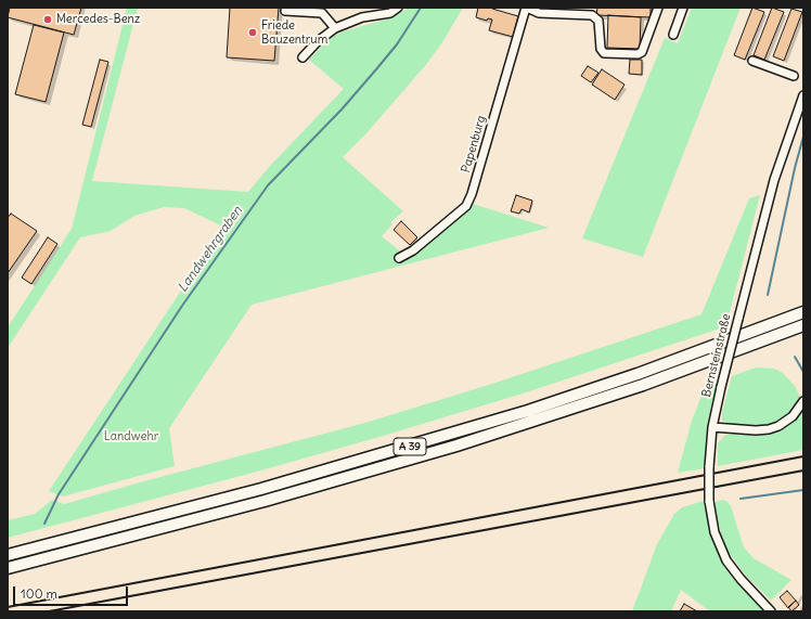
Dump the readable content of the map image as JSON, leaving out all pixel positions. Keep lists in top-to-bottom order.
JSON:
{
  "streets": {
    "highway": ["A 39"],
    "street": ["Papenburg", "Bernsteinstraße"]
  },
  "water": ["Landwehrgraben"],
  "parks": ["Landwehr"],
  "places": ["Mercedes-Benz", "Friede Bauzentrum"],
  "scale_bar": "100 m"
}
